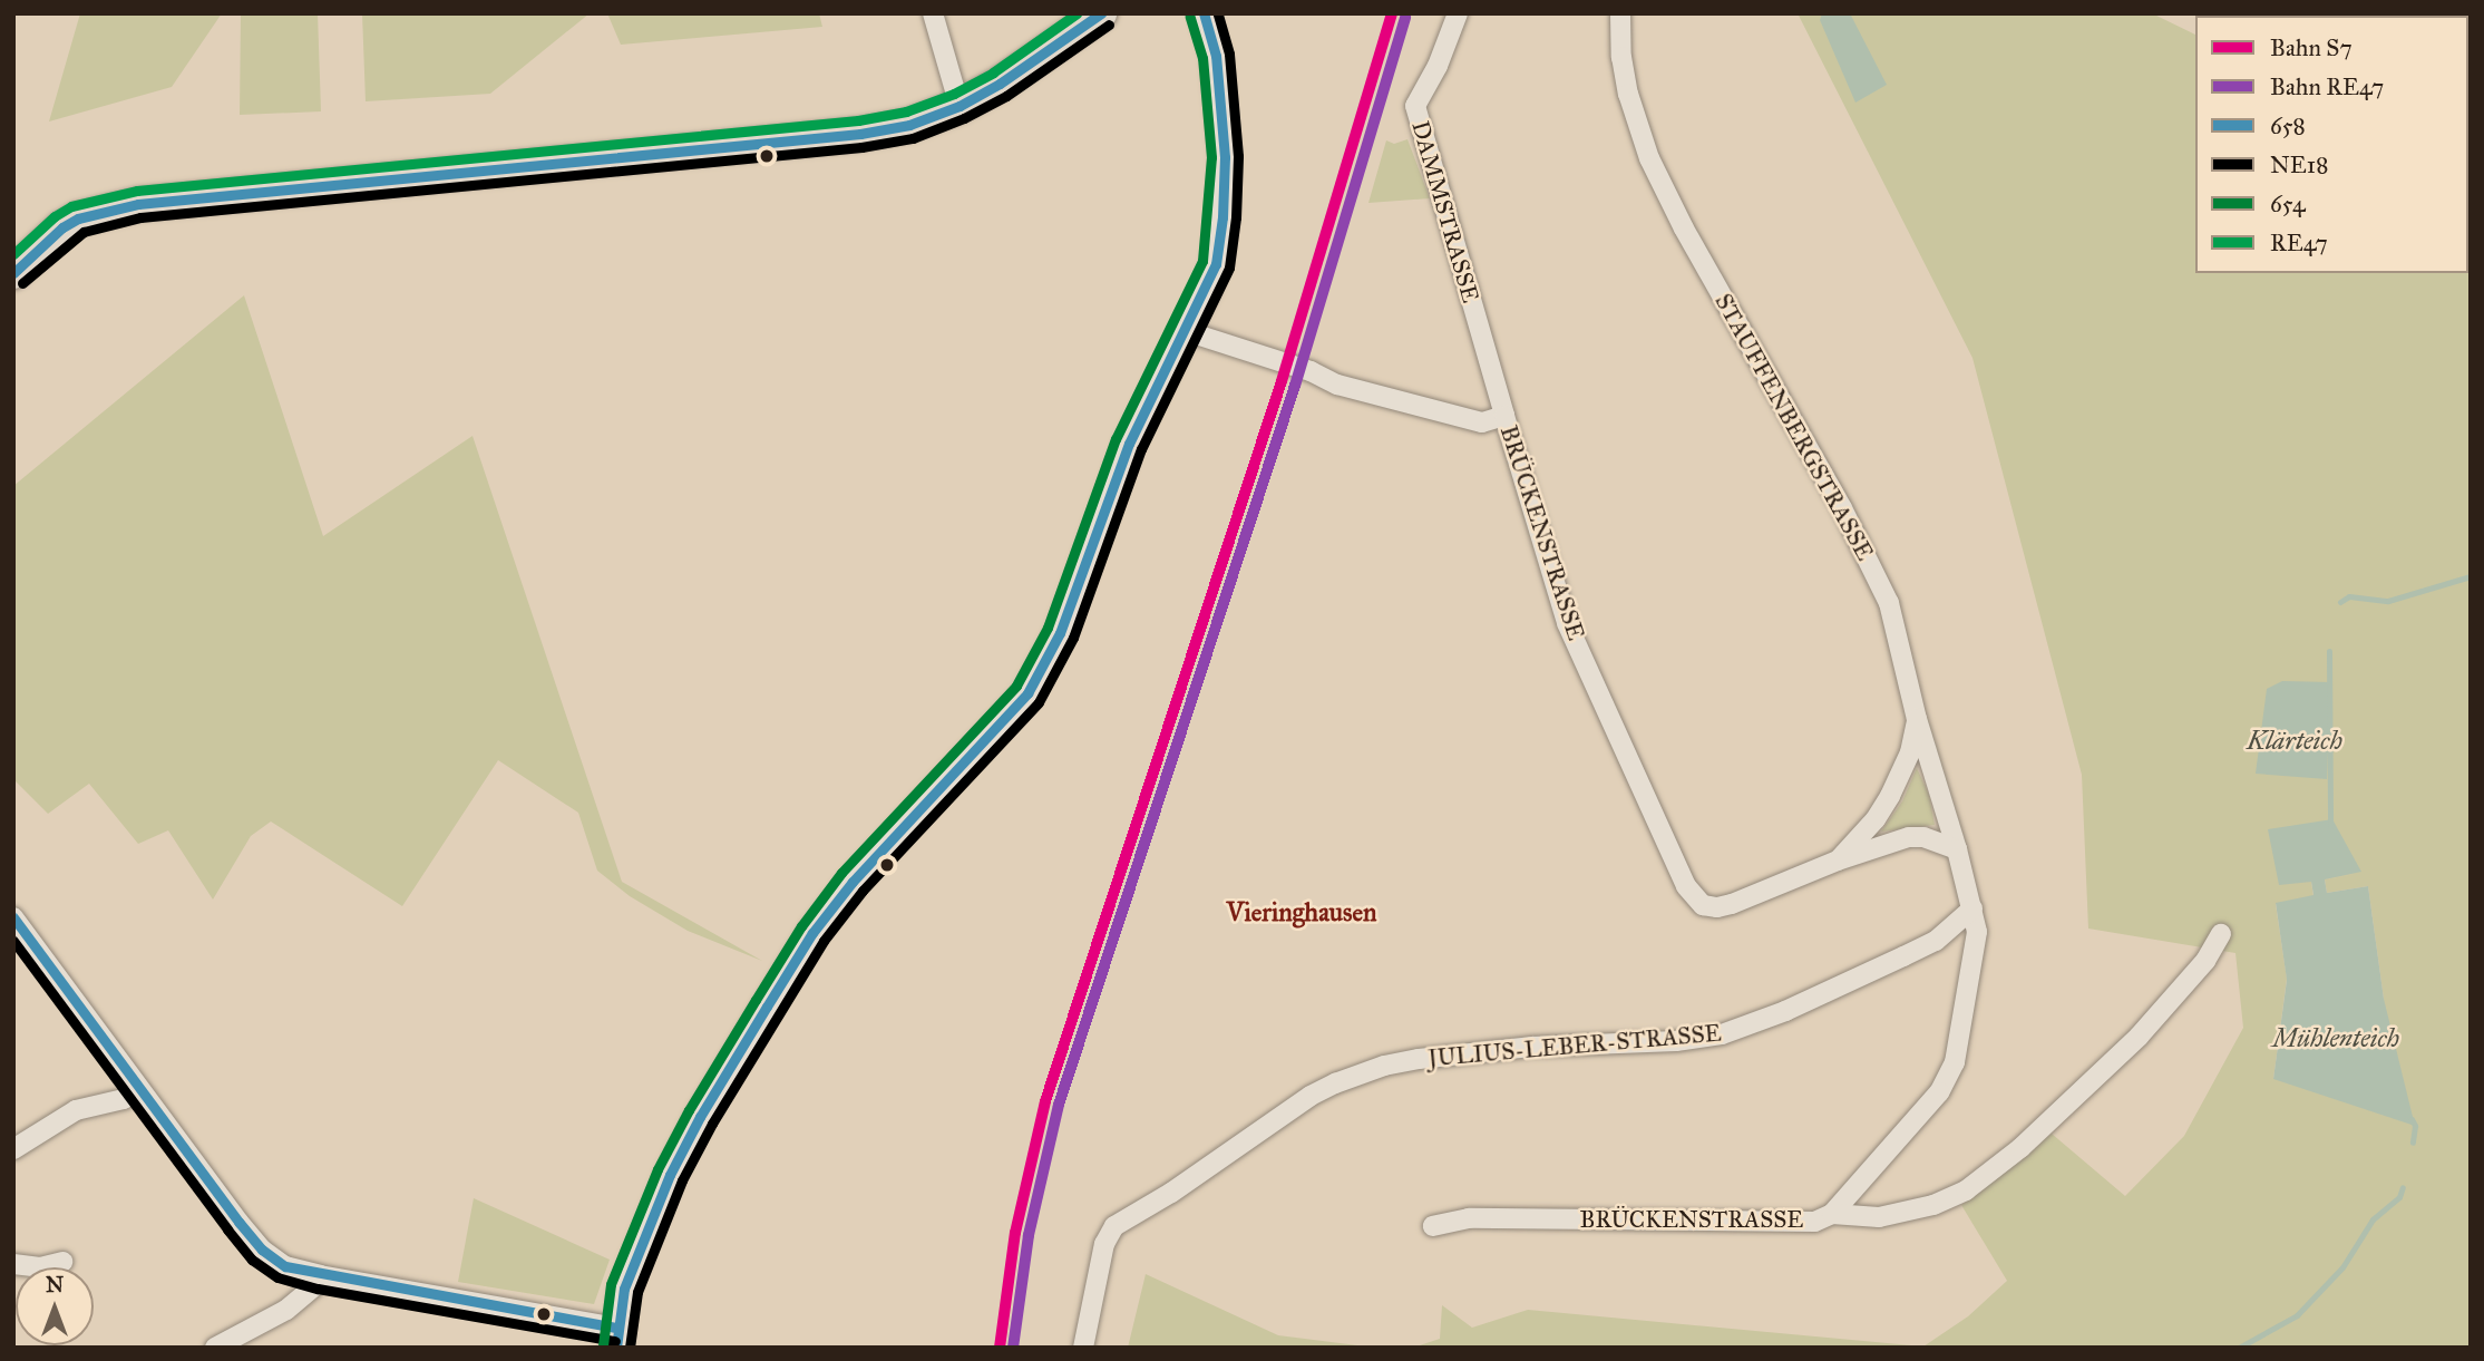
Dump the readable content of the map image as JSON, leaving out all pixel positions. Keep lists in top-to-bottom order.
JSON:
{
  "streets": {
    "street": [
      "DAMMSTRASSE",
      "STAUFFENBERGSTRASSE",
      "BRÜCKENSTRASSE",
      "JULIUS-LEBER-STRASSE"
    ]
  },
  "crossings": [
    ["DAMMSTRASSE", "BRÜCKENSTRASSE"],
    ["STAUFFENBERGSTRASSE", "BRÜCKENSTRASSE"],
    ["BRÜCKENSTRASSE", "JULIUS-LEBER-STRASSE"]
  ],
  "districts": ["Vieringhausen"],
  "water": ["Klärteich", "Mühlenteich"],
  "lines": [
    "rail line S7",
    "transit line 658",
    "transit line NE18",
    "transit line RE47",
    "transit line 654",
    "rail line RE47"
  ],
  "legend": [
    "Bahn S7",
    "Bahn RE47",
    "658",
    "NE18",
    "654",
    "RE47"
  ],
  "north": "top"
}
